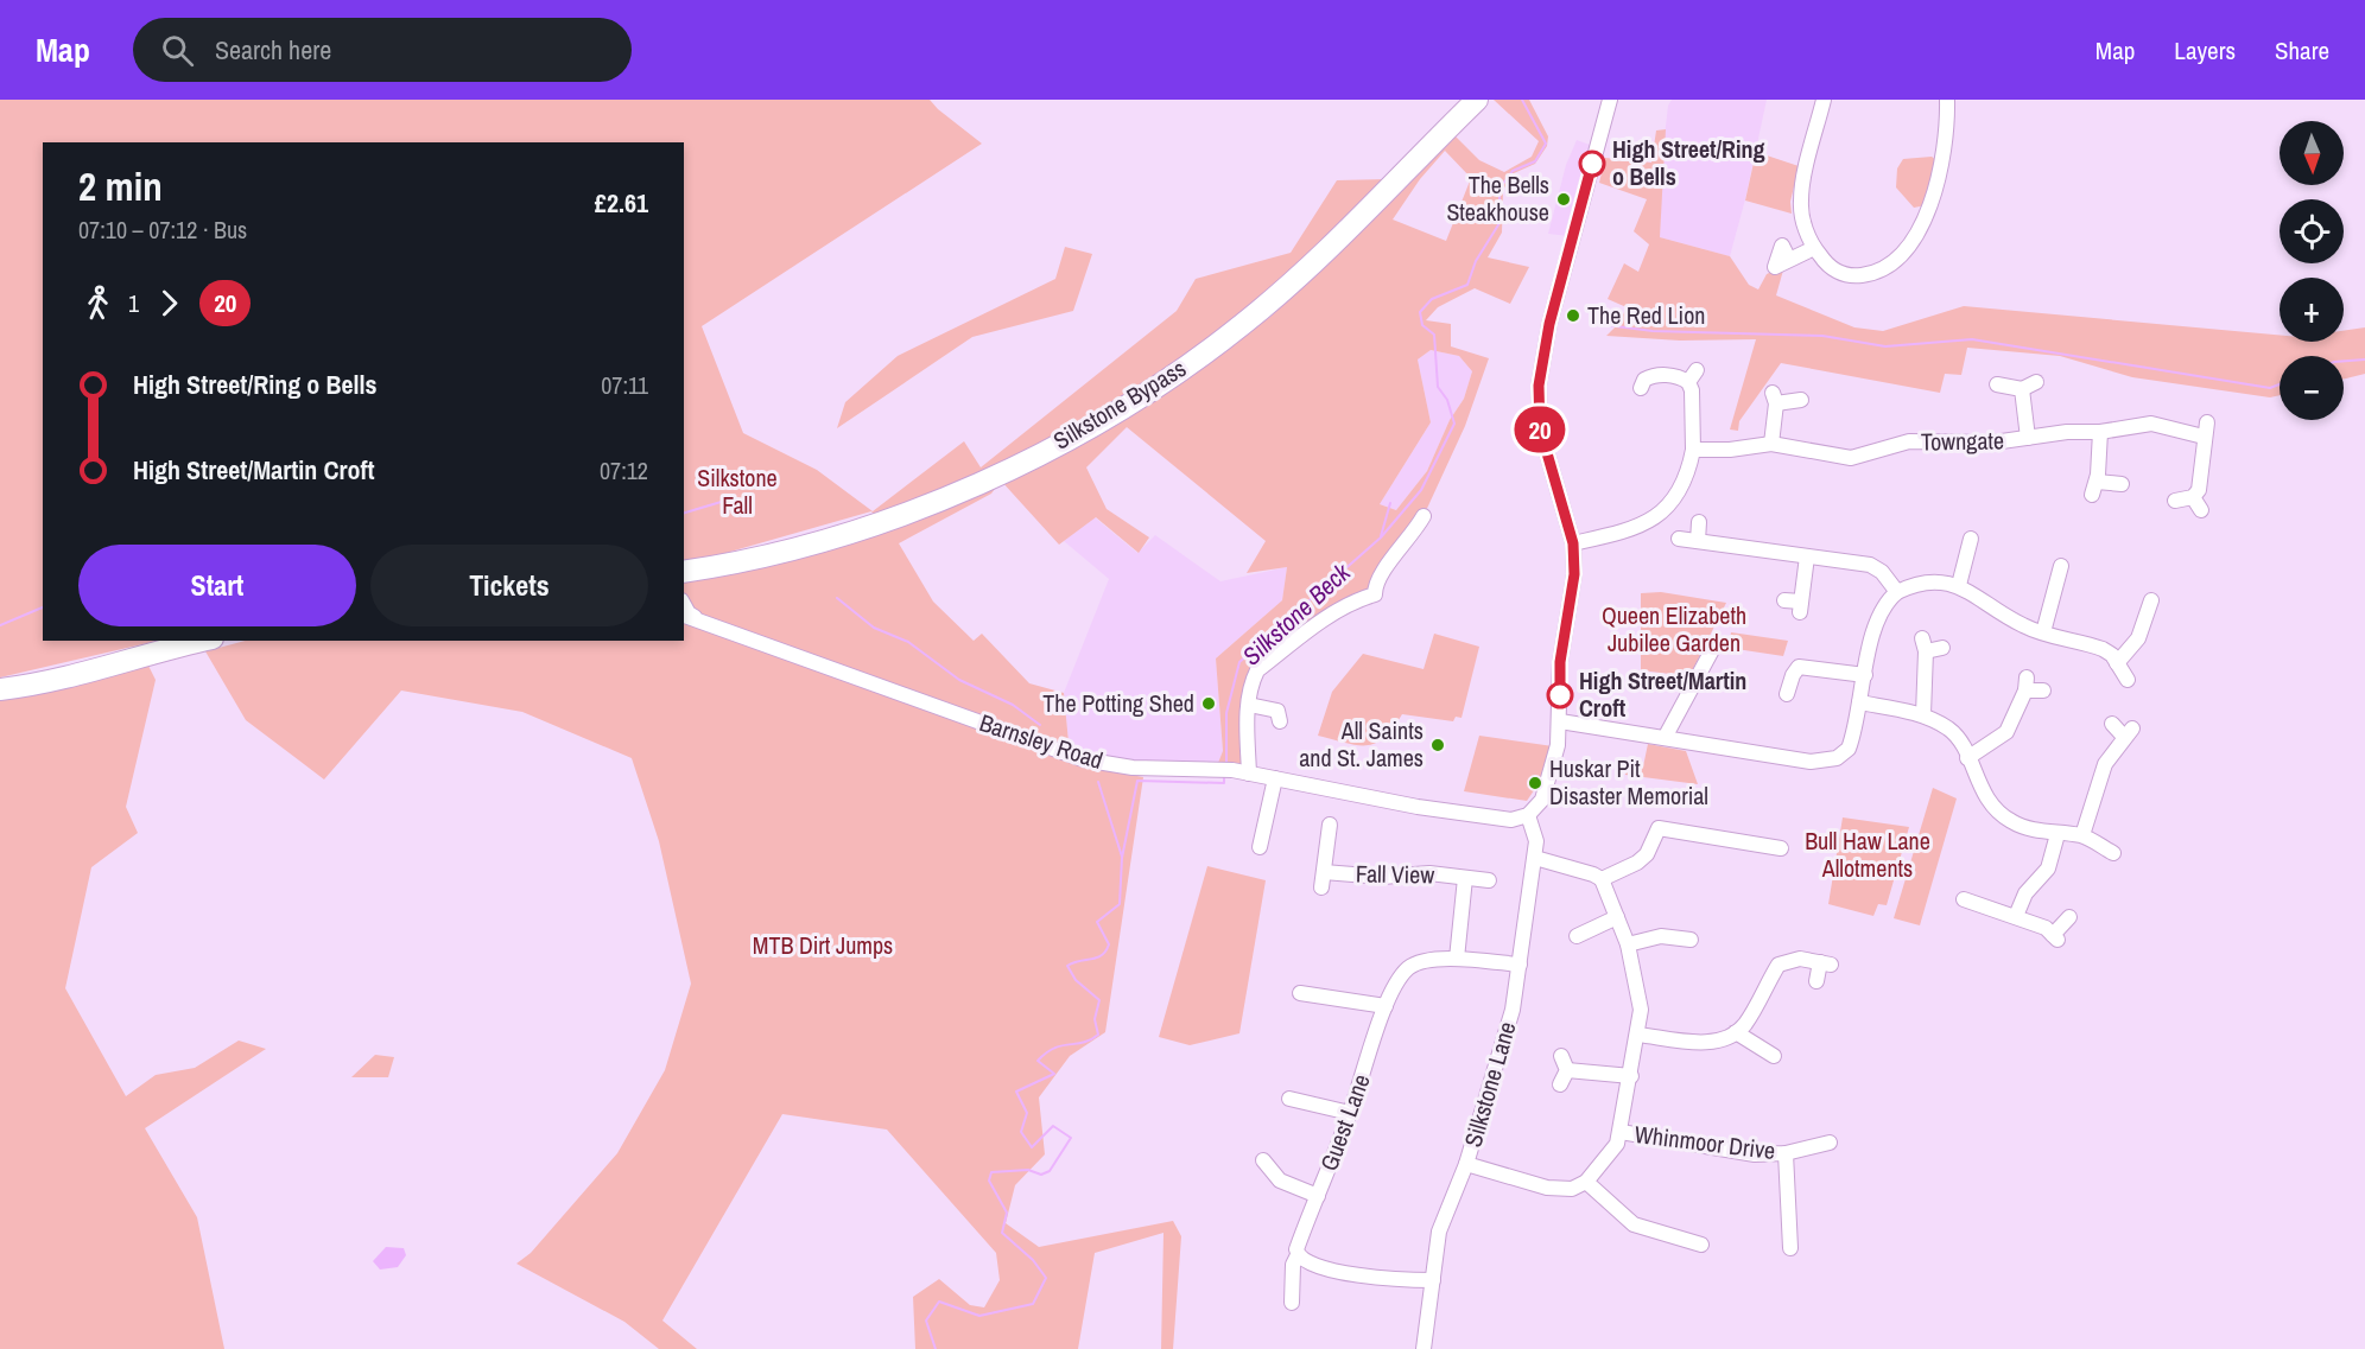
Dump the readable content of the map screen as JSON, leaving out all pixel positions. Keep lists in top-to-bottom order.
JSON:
{
  "streets": {
    "highway": ["Silkstone Bypass"],
    "street": [
      "Towngate",
      "Barnsley Road",
      "Fall View",
      "Silkstone Lane",
      "Guest Lane",
      "Whinmoor Drive"
    ]
  },
  "crossings": [
    ["Barnsley Road", "Silkstone Lane"],
    ["Fall View", "Guest Lane"],
    ["Silkstone Lane", "Guest Lane"]
  ],
  "water": ["Silkstone Beck"],
  "parks": [
    "Silkstone Fall",
    "Queen Elizabeth Jubilee Garden",
    "Bull Haw Lane Allotments",
    "MTB Dirt Jumps"
  ],
  "places": [
    "High Street/Ring o Bells",
    "The Bells Steakhouse",
    "The Red Lion",
    "High Street/Martin Croft",
    "The Potting Shed",
    "All Saints and St. James",
    "Huskar Pit Disaster Memorial"
  ],
  "lines": ["bus line 20"],
  "north": "bottom",
  "page": {
    "header": "Map",
    "search": "Search here",
    "nav": ["Map", "Layers", "Share"],
    "on_map": "20",
    "map_buttons": ["+", "−"],
    "heading": ["2 min", "07:10 – 07:12 · Bus", "£2.61"],
    "legs": ["1", "20"],
    "list": [
      {
        "name": "High Street/Ring o Bells",
        "value": "07:11"
      },
      {
        "name": "High Street/Martin Croft",
        "value": "07:12"
      }
    ],
    "buttons": ["Start", "Tickets"]
  }
}
